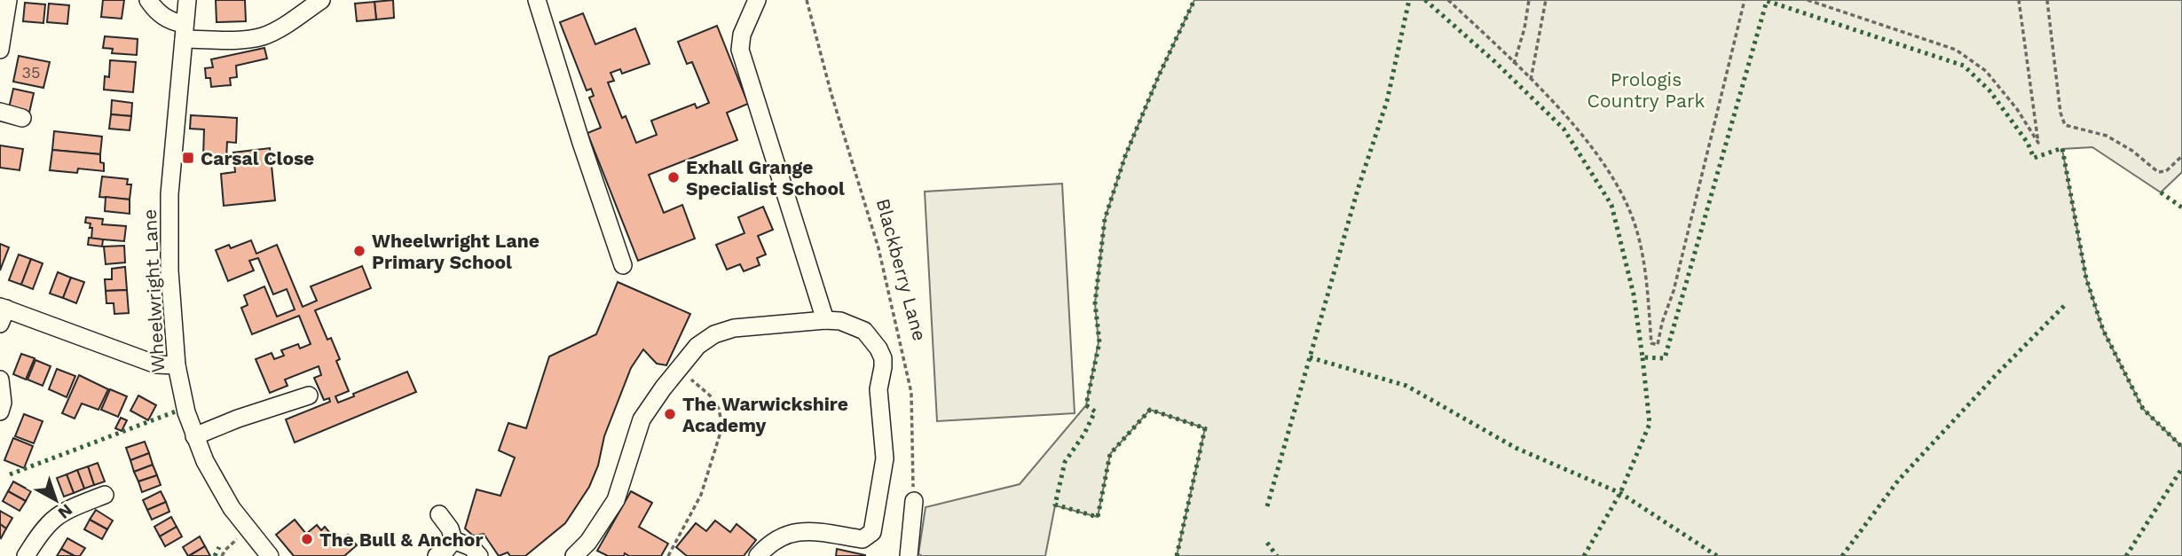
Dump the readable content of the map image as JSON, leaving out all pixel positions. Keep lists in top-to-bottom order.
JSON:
{
  "streets": {
    "street": ["Wheelwright Lane"],
    "path": ["Blackberry Lane"]
  },
  "parks": ["Prologis Country Park"],
  "places": {
    "transit": ["Carsal Close"],
    "other": [
      "Exhall Grange Specialist School",
      "Wheelwright Lane Primary School",
      "The Warwickshire Academy",
      "The Bull & Anchor"
    ]
  },
  "house_numbers": ["35"],
  "north": "bottom right"
}
